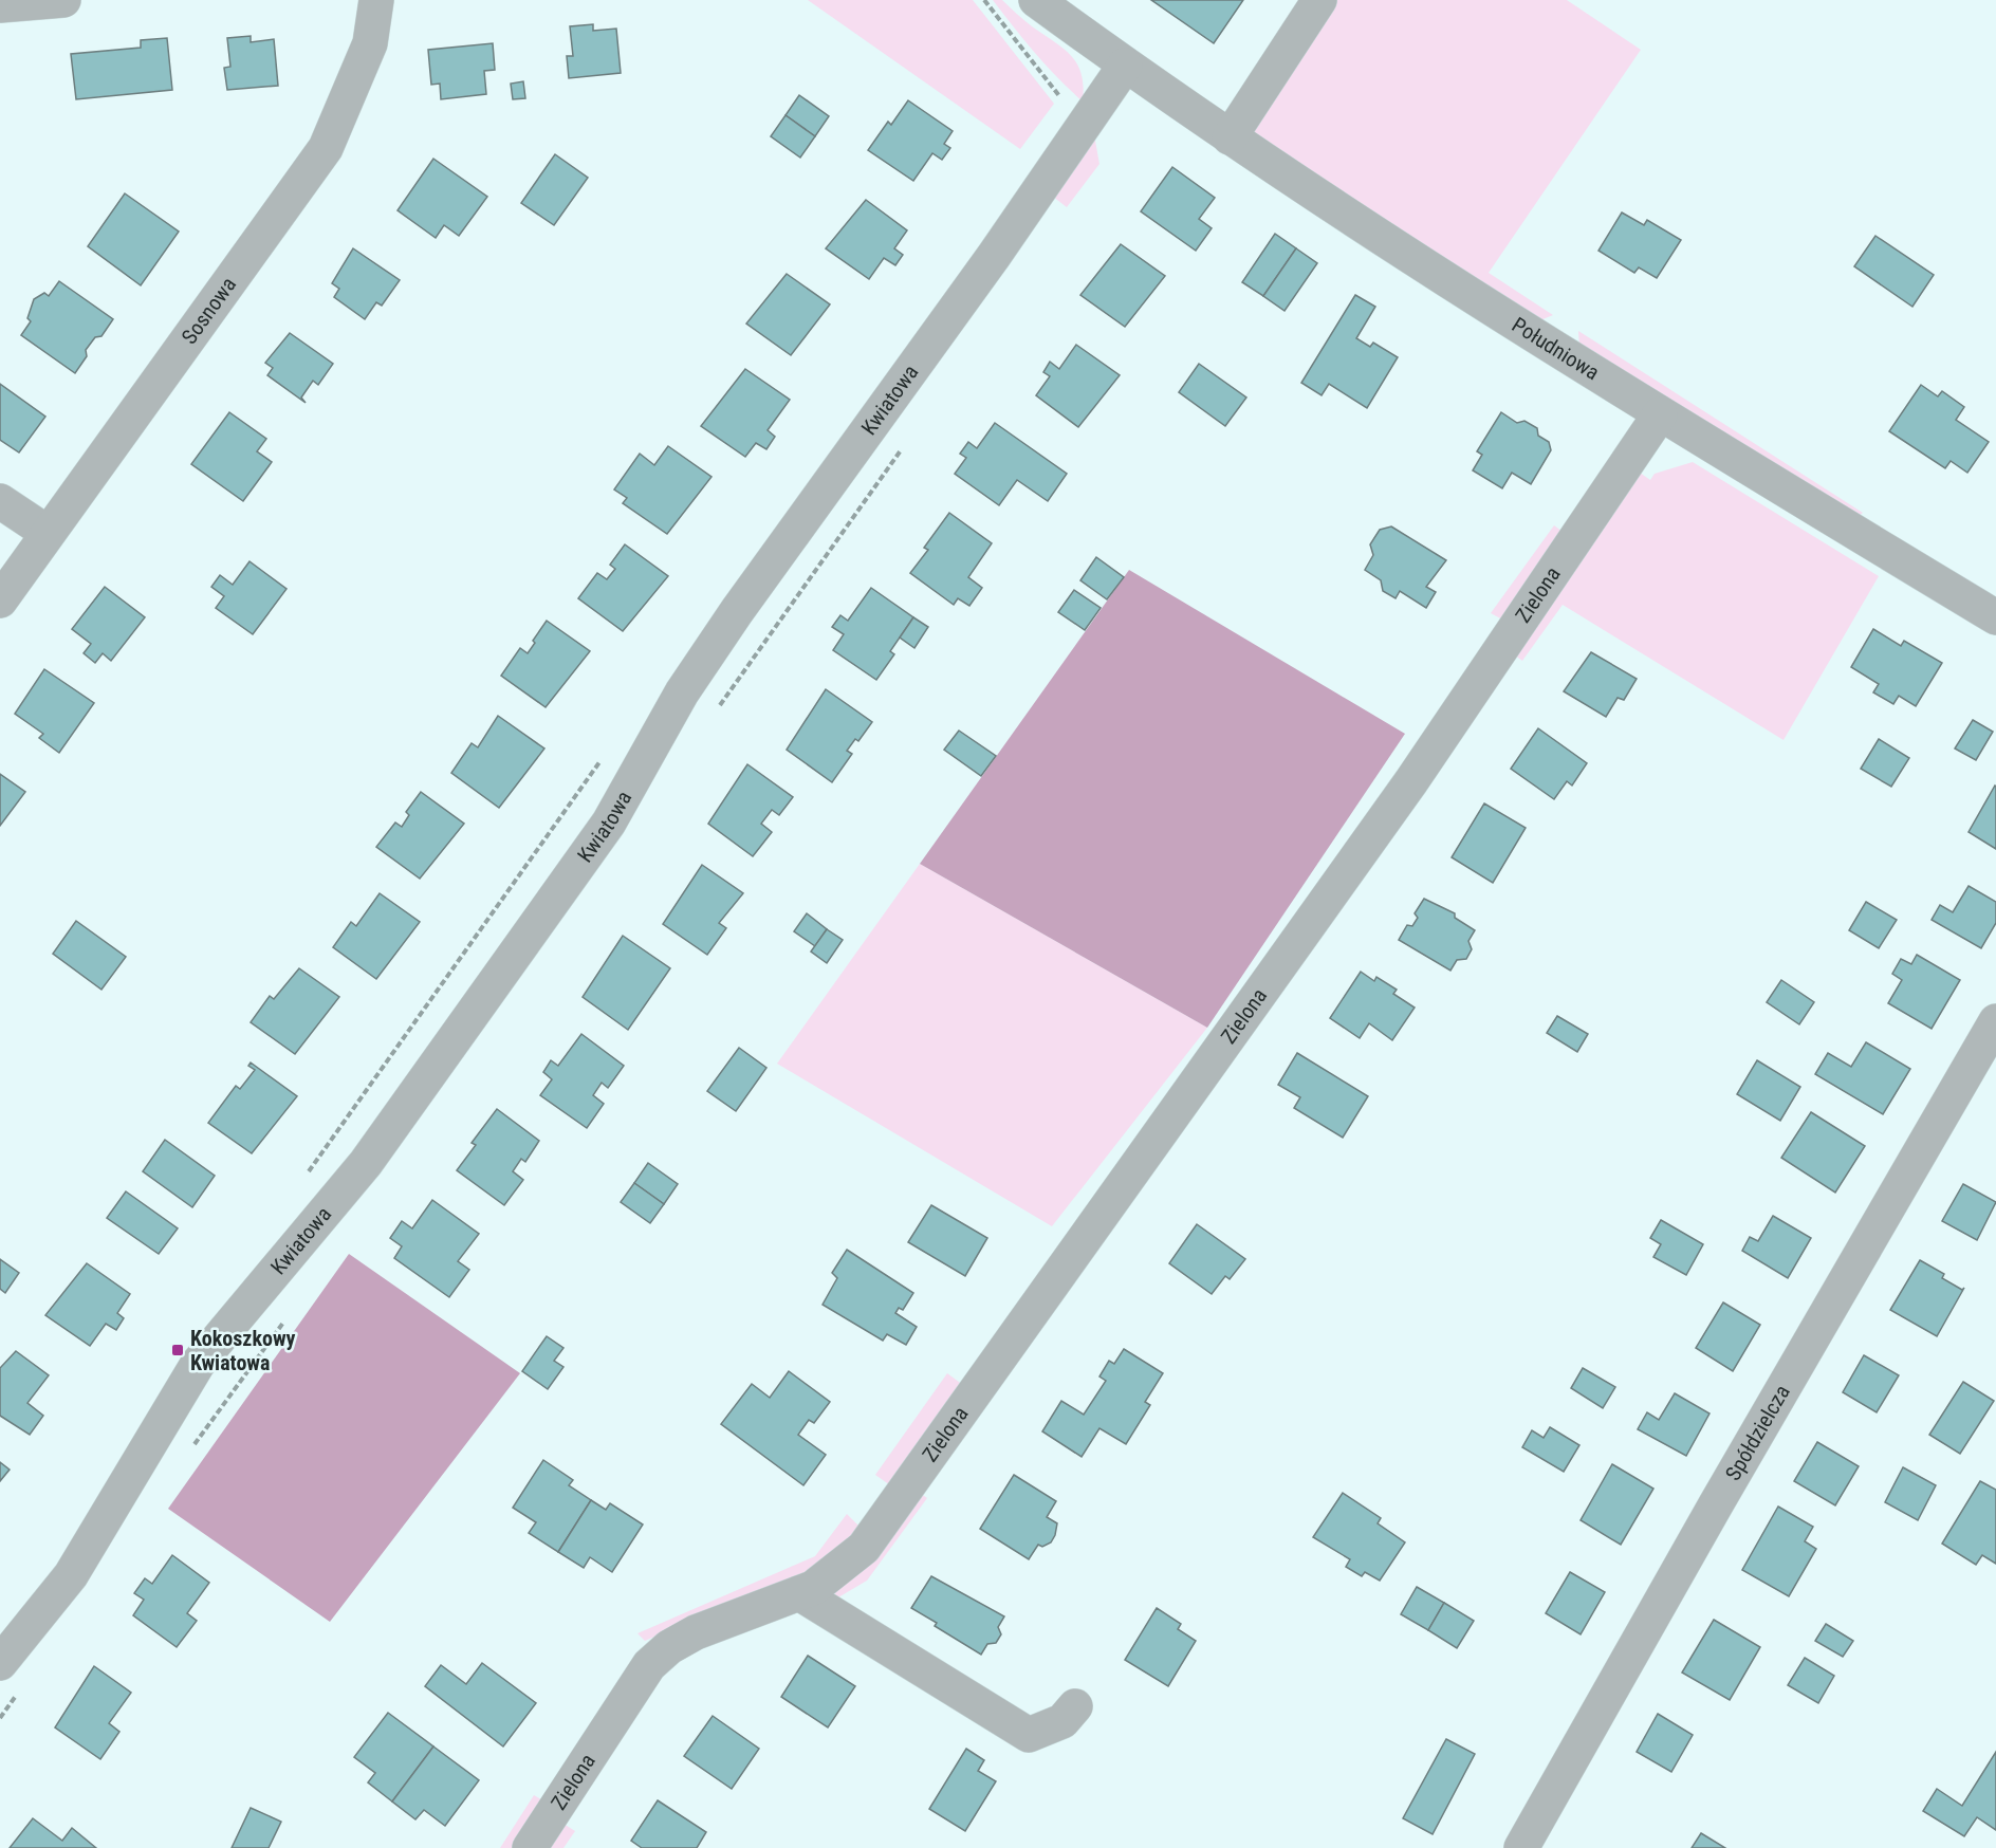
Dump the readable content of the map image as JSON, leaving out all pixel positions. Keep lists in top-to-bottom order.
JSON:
{
  "streets": {
    "street": [
      "Sosnowa",
      "Południowa",
      "Kwiatowa",
      "Zielona",
      "Spółdzielcza"
    ]
  },
  "crossings": [
    ["Południowa", "Kwiatowa"],
    ["Południowa", "Zielona"]
  ],
  "places": {
    "transit": ["Kokoszkowy Kwiatowa"]
  }
}
